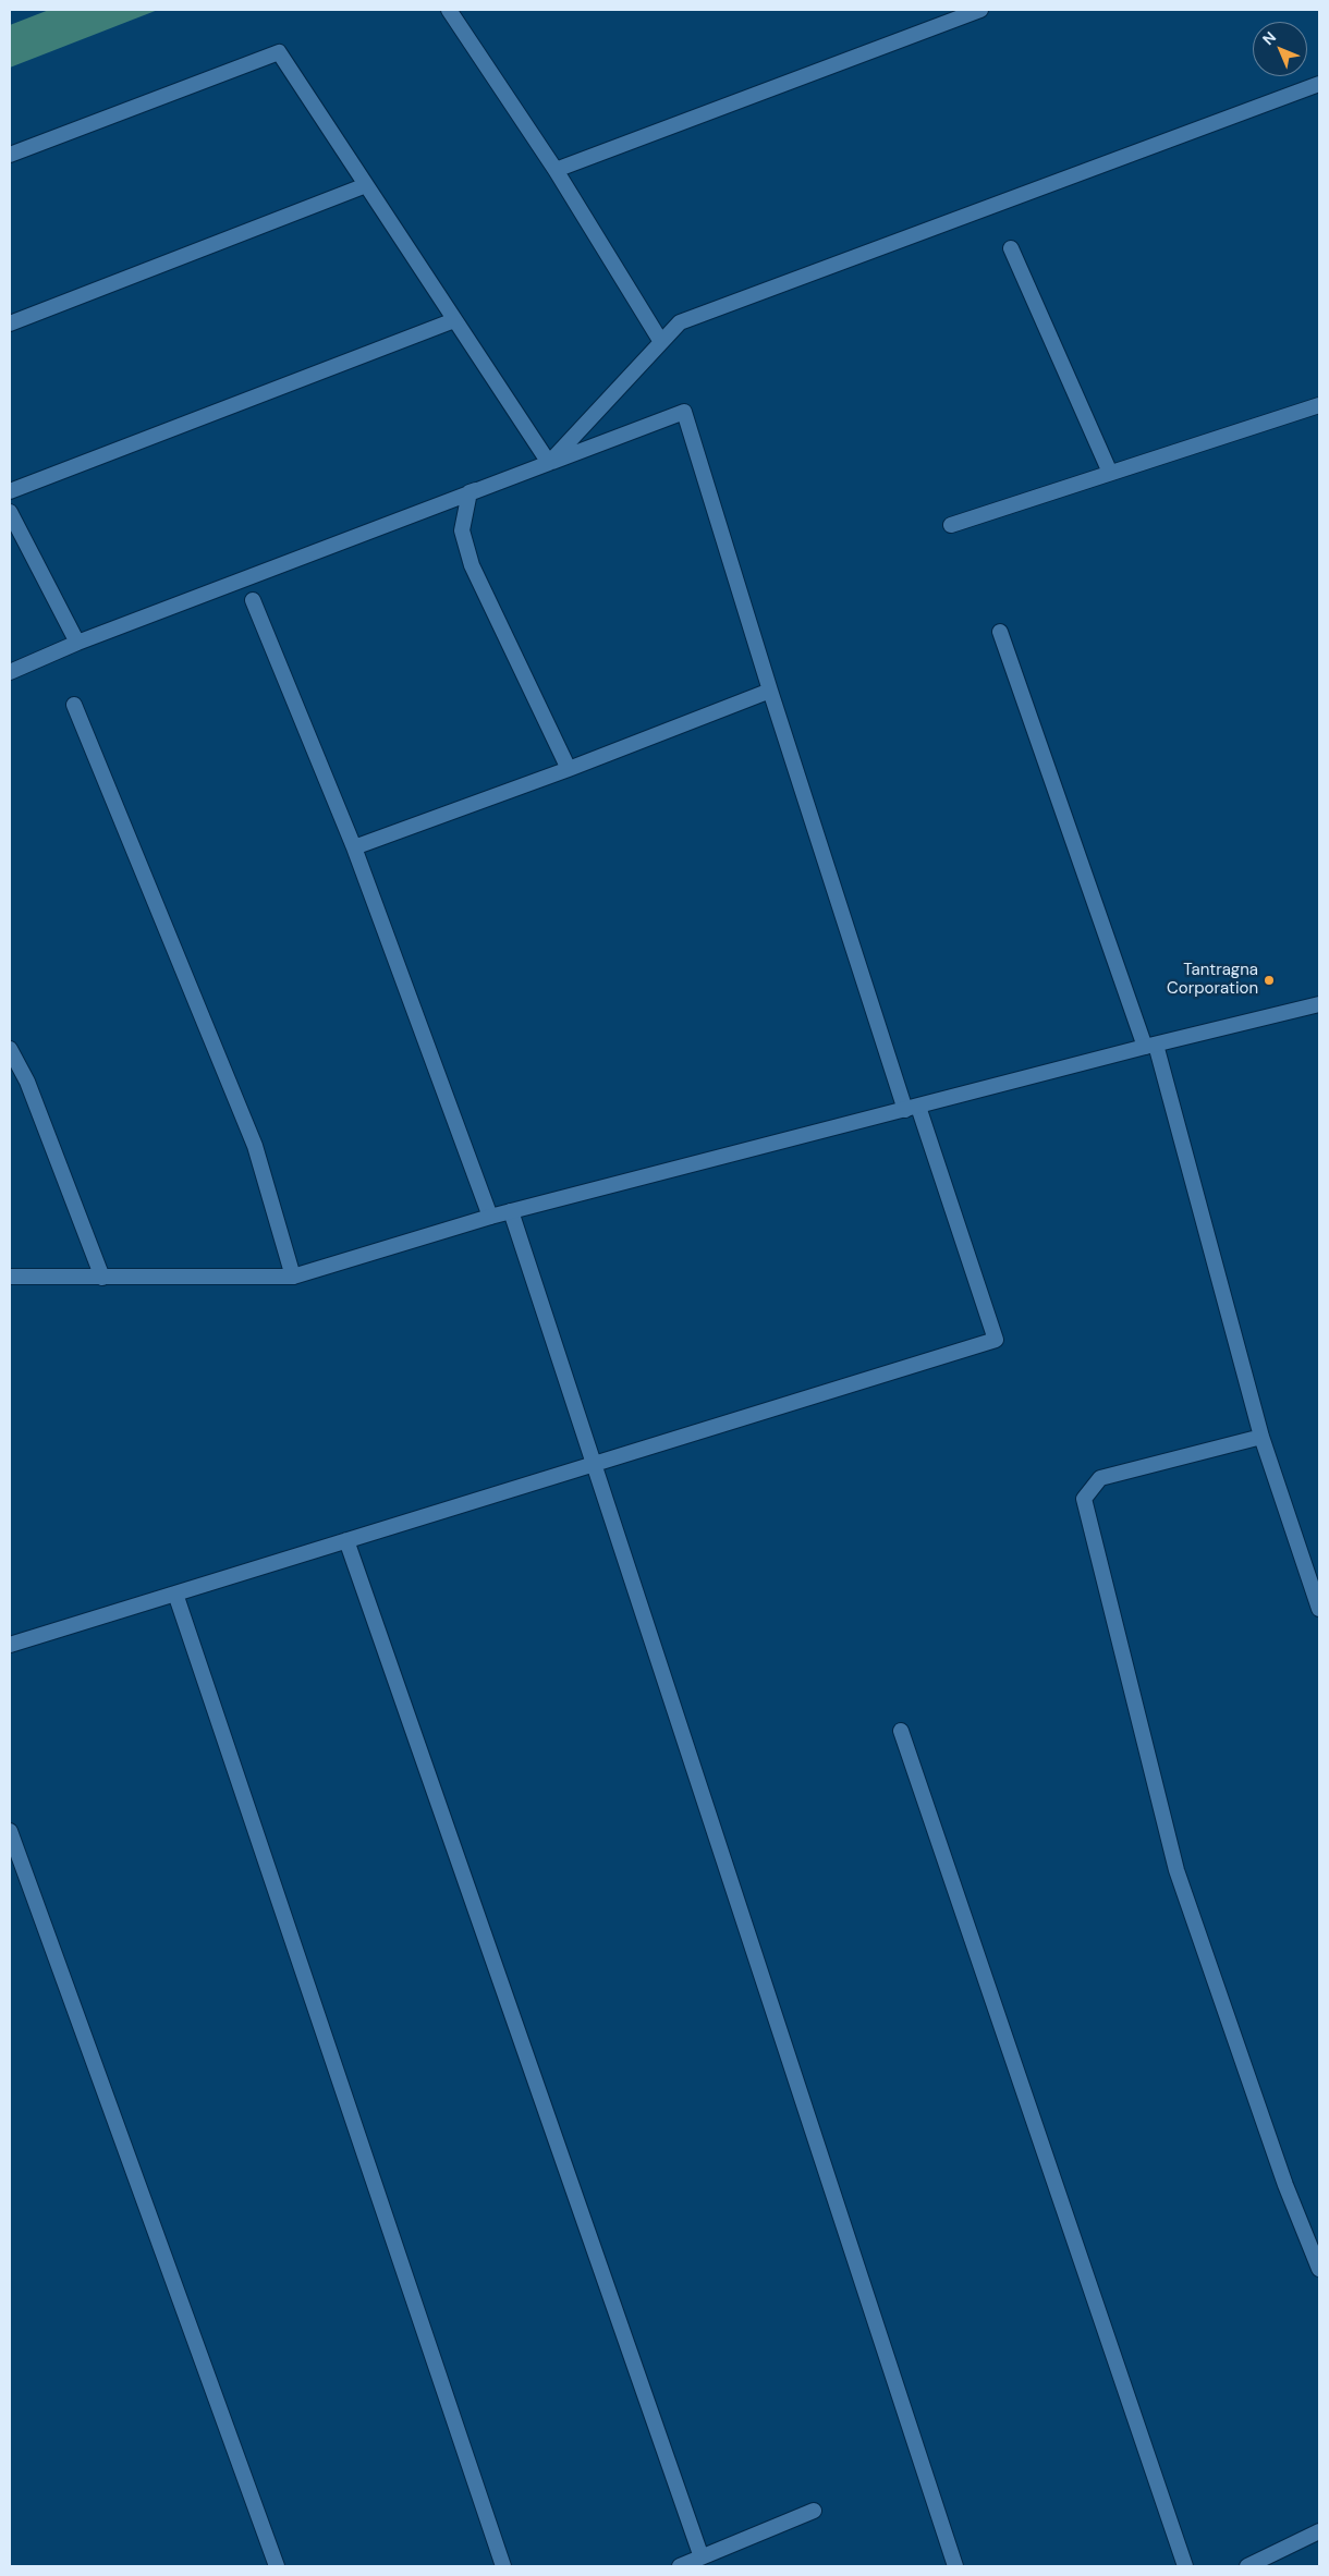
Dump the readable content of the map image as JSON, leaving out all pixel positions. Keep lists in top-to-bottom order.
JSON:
{
  "places": ["Tantragna Corporation"],
  "north": "top left"
}
